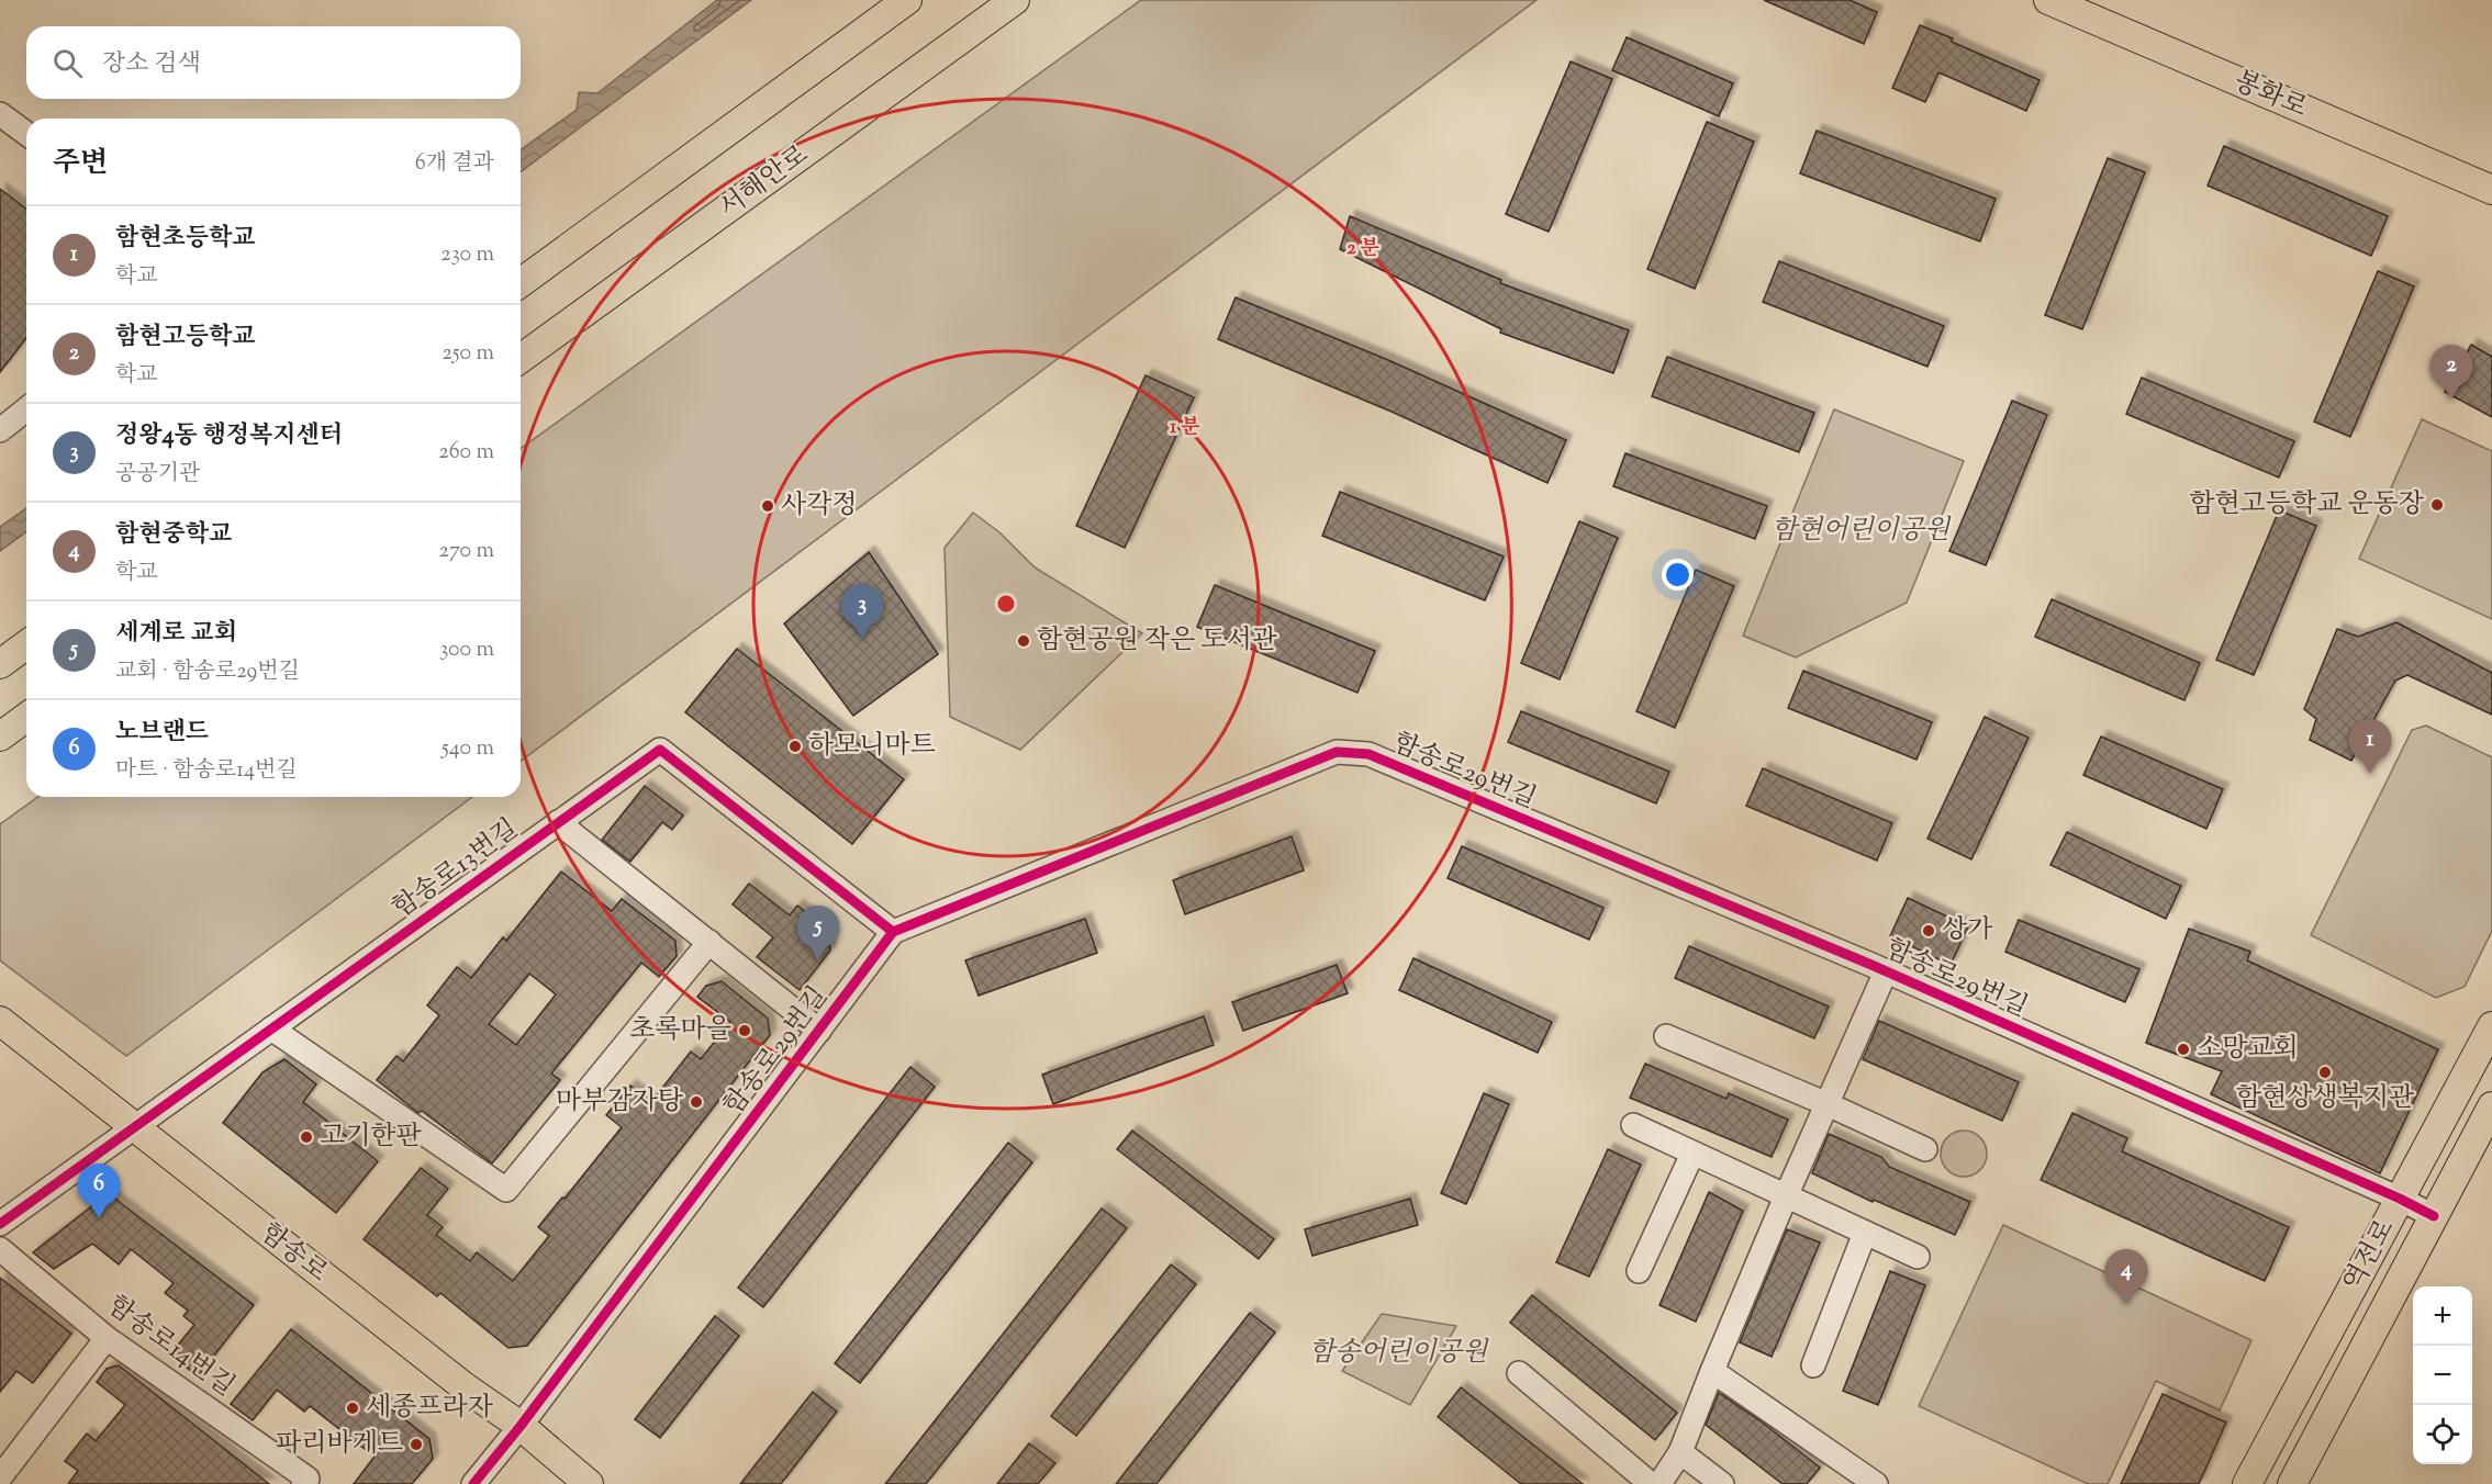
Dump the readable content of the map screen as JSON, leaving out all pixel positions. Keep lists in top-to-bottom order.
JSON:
{
  "streets": {
    "main road": [
      "봉화로",
      "서해안로",
      "함송로",
      "역전로"
    ],
    "street": ["함송로29번길", "함송로13번길", "함송로14번길"]
  },
  "crossings": [
    ["함송로29번길", "함송로13번길"],
    ["함송로29번길", "함송로"],
    ["함송로29번길", "역전로"],
    ["함송로13번길", "함송로"]
  ],
  "parks": ["함현어린이공원", "함송어린이공원"],
  "places": [
    "함현고등학교 운동장",
    "사각정",
    "함현공원 작은 도서관",
    "하모니마트",
    "상가",
    "초록마을",
    "소망교회",
    "함현상생복지관",
    "마부감자탕",
    "고기한판",
    "세종프라자",
    "파리바게트"
  ],
  "page": {
    "search": "장소 검색",
    "heading": ["주변", "6개 결과"],
    "list": [
      {
        "mark": "1",
        "name": "함현초등학교",
        "note": "학교",
        "value": "230 m"
      },
      {
        "mark": "2",
        "name": "함현고등학교",
        "note": "학교",
        "value": "250 m"
      },
      {
        "mark": "3",
        "name": "정왕4동 행정복지센터",
        "note": "공공기관",
        "value": "260 m"
      },
      {
        "mark": "4",
        "name": "함현중학교",
        "note": "학교",
        "value": "270 m"
      },
      {
        "mark": "5",
        "name": "세계로 교회",
        "note": "교회 · 함송로29번길",
        "value": "300 m"
      },
      {
        "mark": "6",
        "name": "노브랜드",
        "note": "마트 · 함송로14번길",
        "value": "540 m"
      }
    ],
    "pins": [
      "2",
      "3",
      "1",
      "5",
      "6",
      "4"
    ],
    "map_buttons": ["+", "−"]
  },
  "rings": ["2 분", "1 분"]
}
